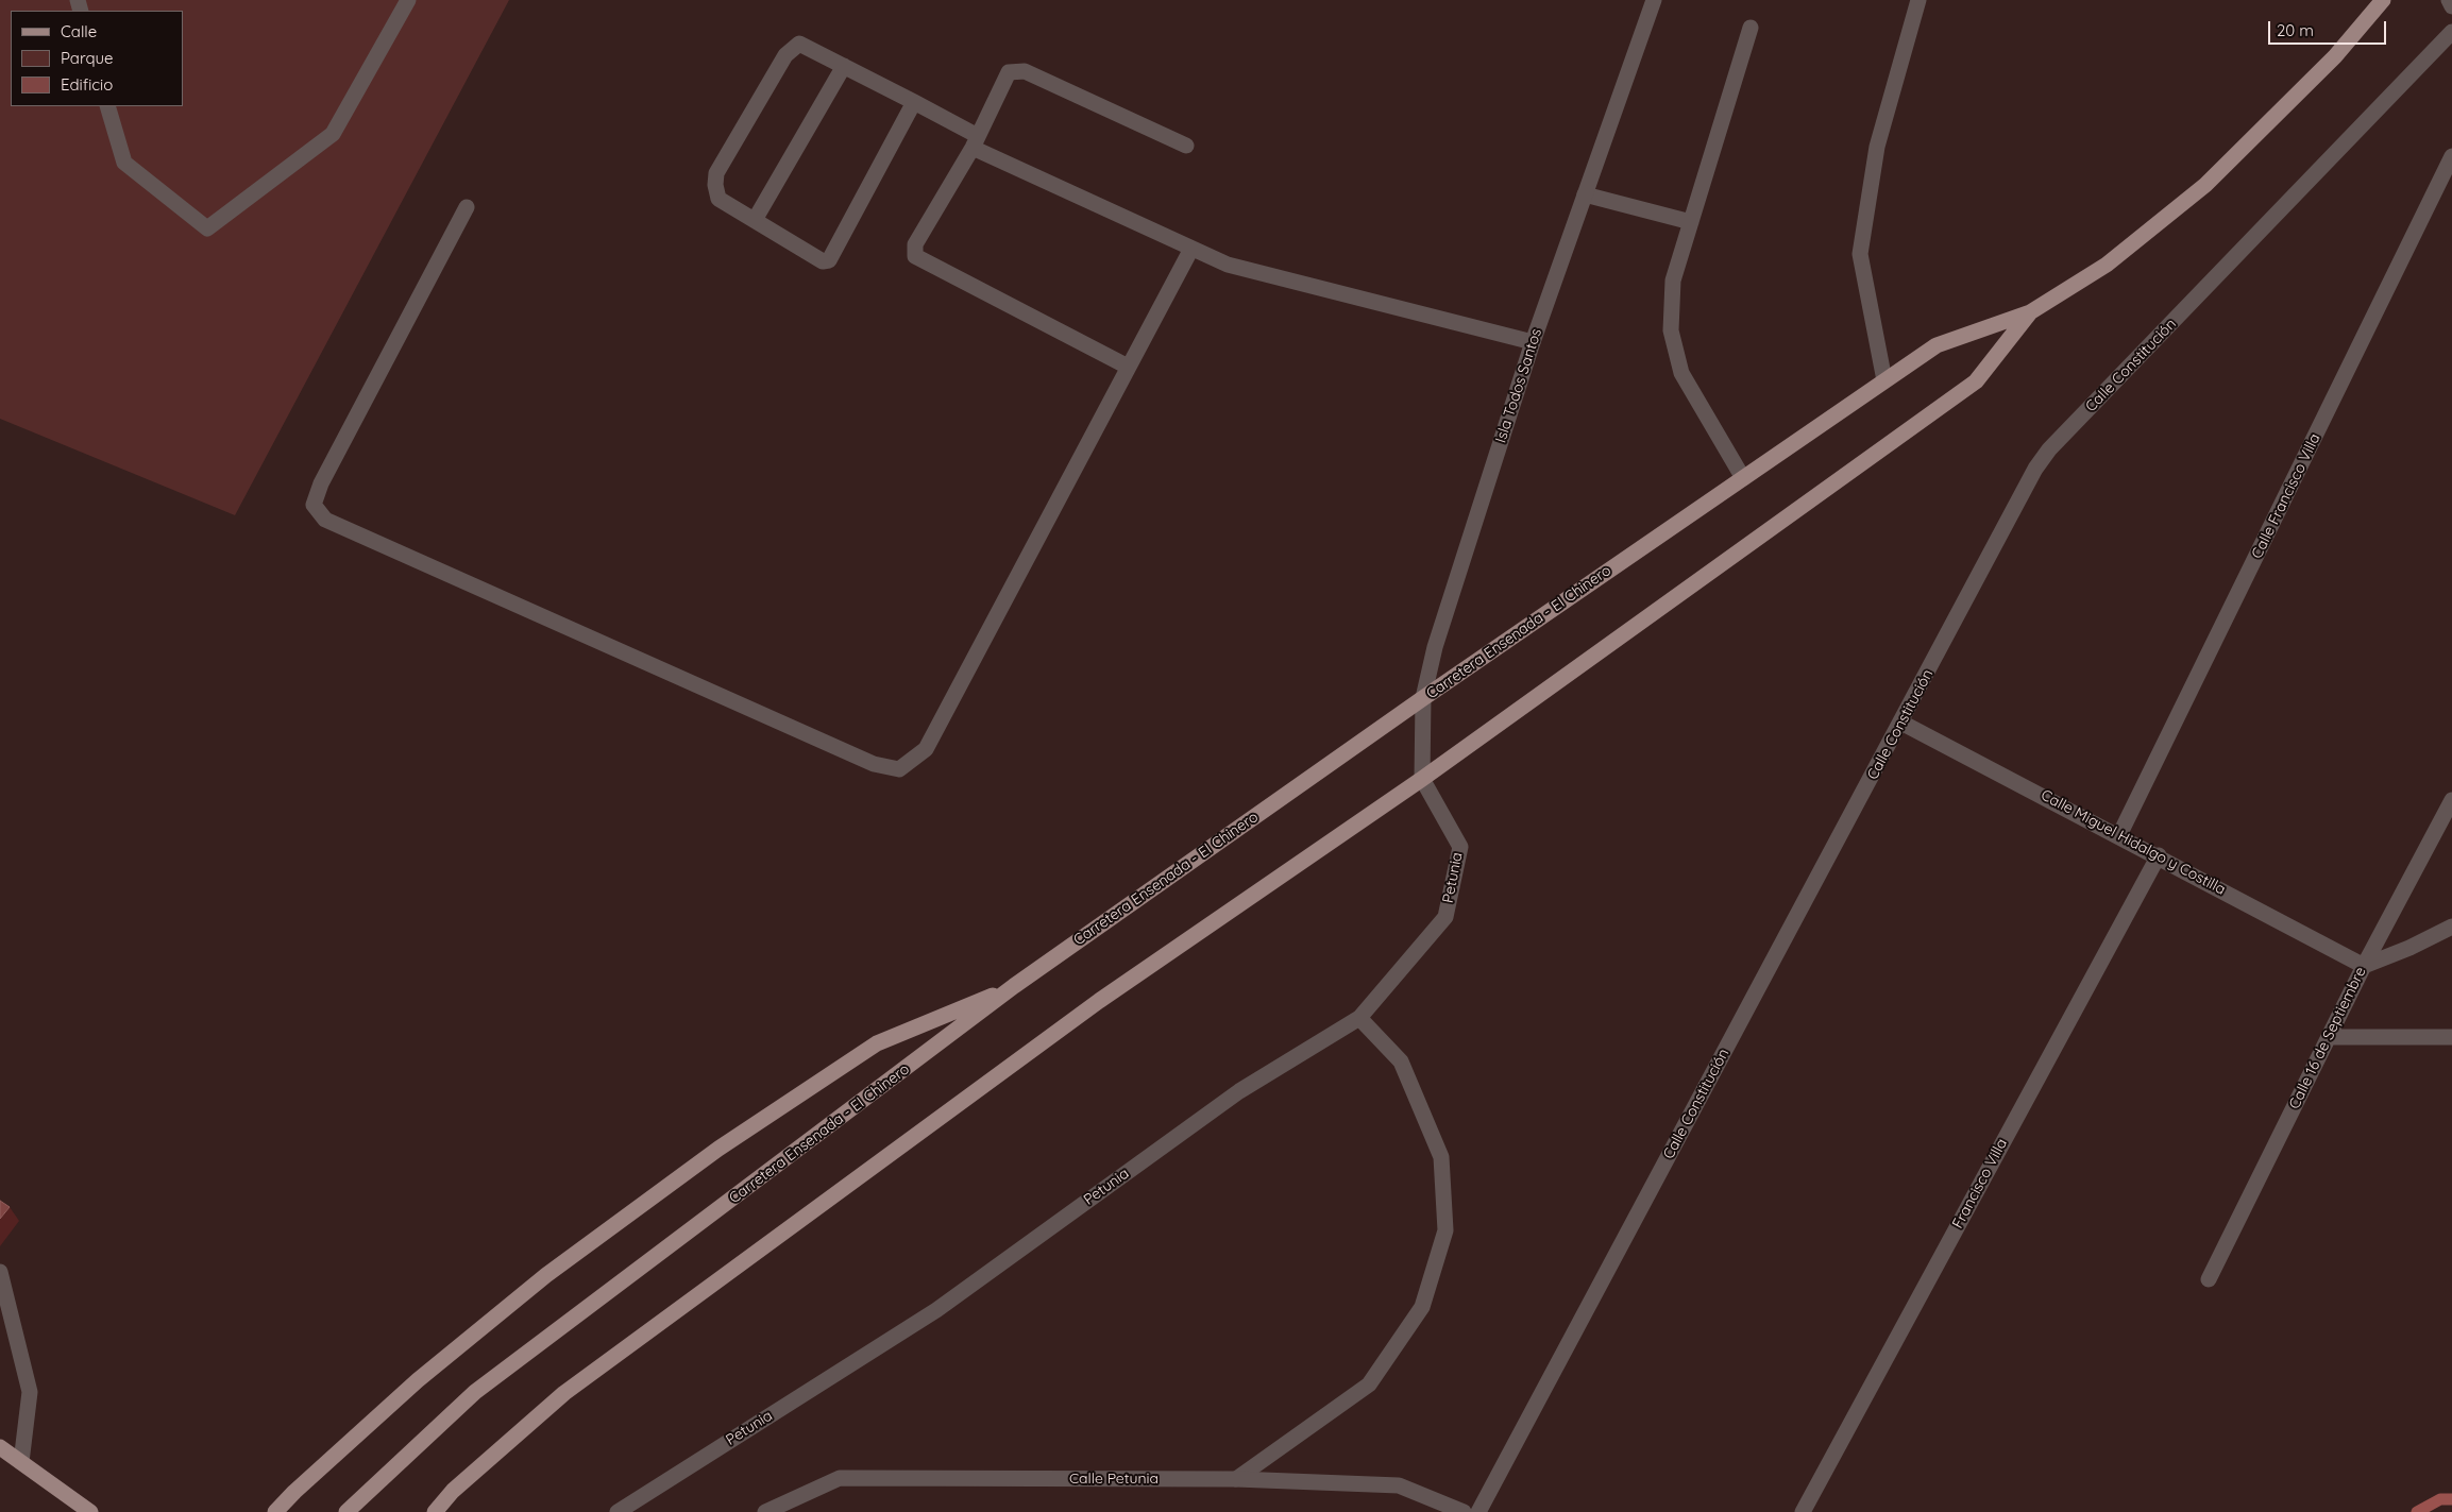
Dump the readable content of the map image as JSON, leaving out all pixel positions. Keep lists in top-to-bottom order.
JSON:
{
  "streets": {
    "main road": ["Carretera Ensenada - El Chinero"],
    "street": [
      "Calle Constitución",
      "Isla Todos Santos",
      "Calle Francisco Villa",
      "Calle Miguel Hidalgo y Costilla",
      "Petunia",
      "Calle 16 de Septiembre",
      "Francisco Villa",
      "Calle Petunia"
    ]
  },
  "crossings": [
    ["Calle Constitución", "Calle Miguel Hidalgo y Costilla"],
    ["Isla Todos Santos", "Carretera Ensenada - El Chinero"],
    ["Isla Todos Santos", "Petunia"],
    ["Calle Francisco Villa", "Calle Miguel Hidalgo y Costilla"],
    ["Carretera Ensenada - El Chinero", "Petunia"],
    ["Calle Miguel Hidalgo y Costilla", "Calle 16 de Septiembre"],
    ["Calle Miguel Hidalgo y Costilla", "Francisco Villa"]
  ],
  "legend": ["Calle", "Parque", "Edificio"],
  "scale_bar": "20 m"
}
